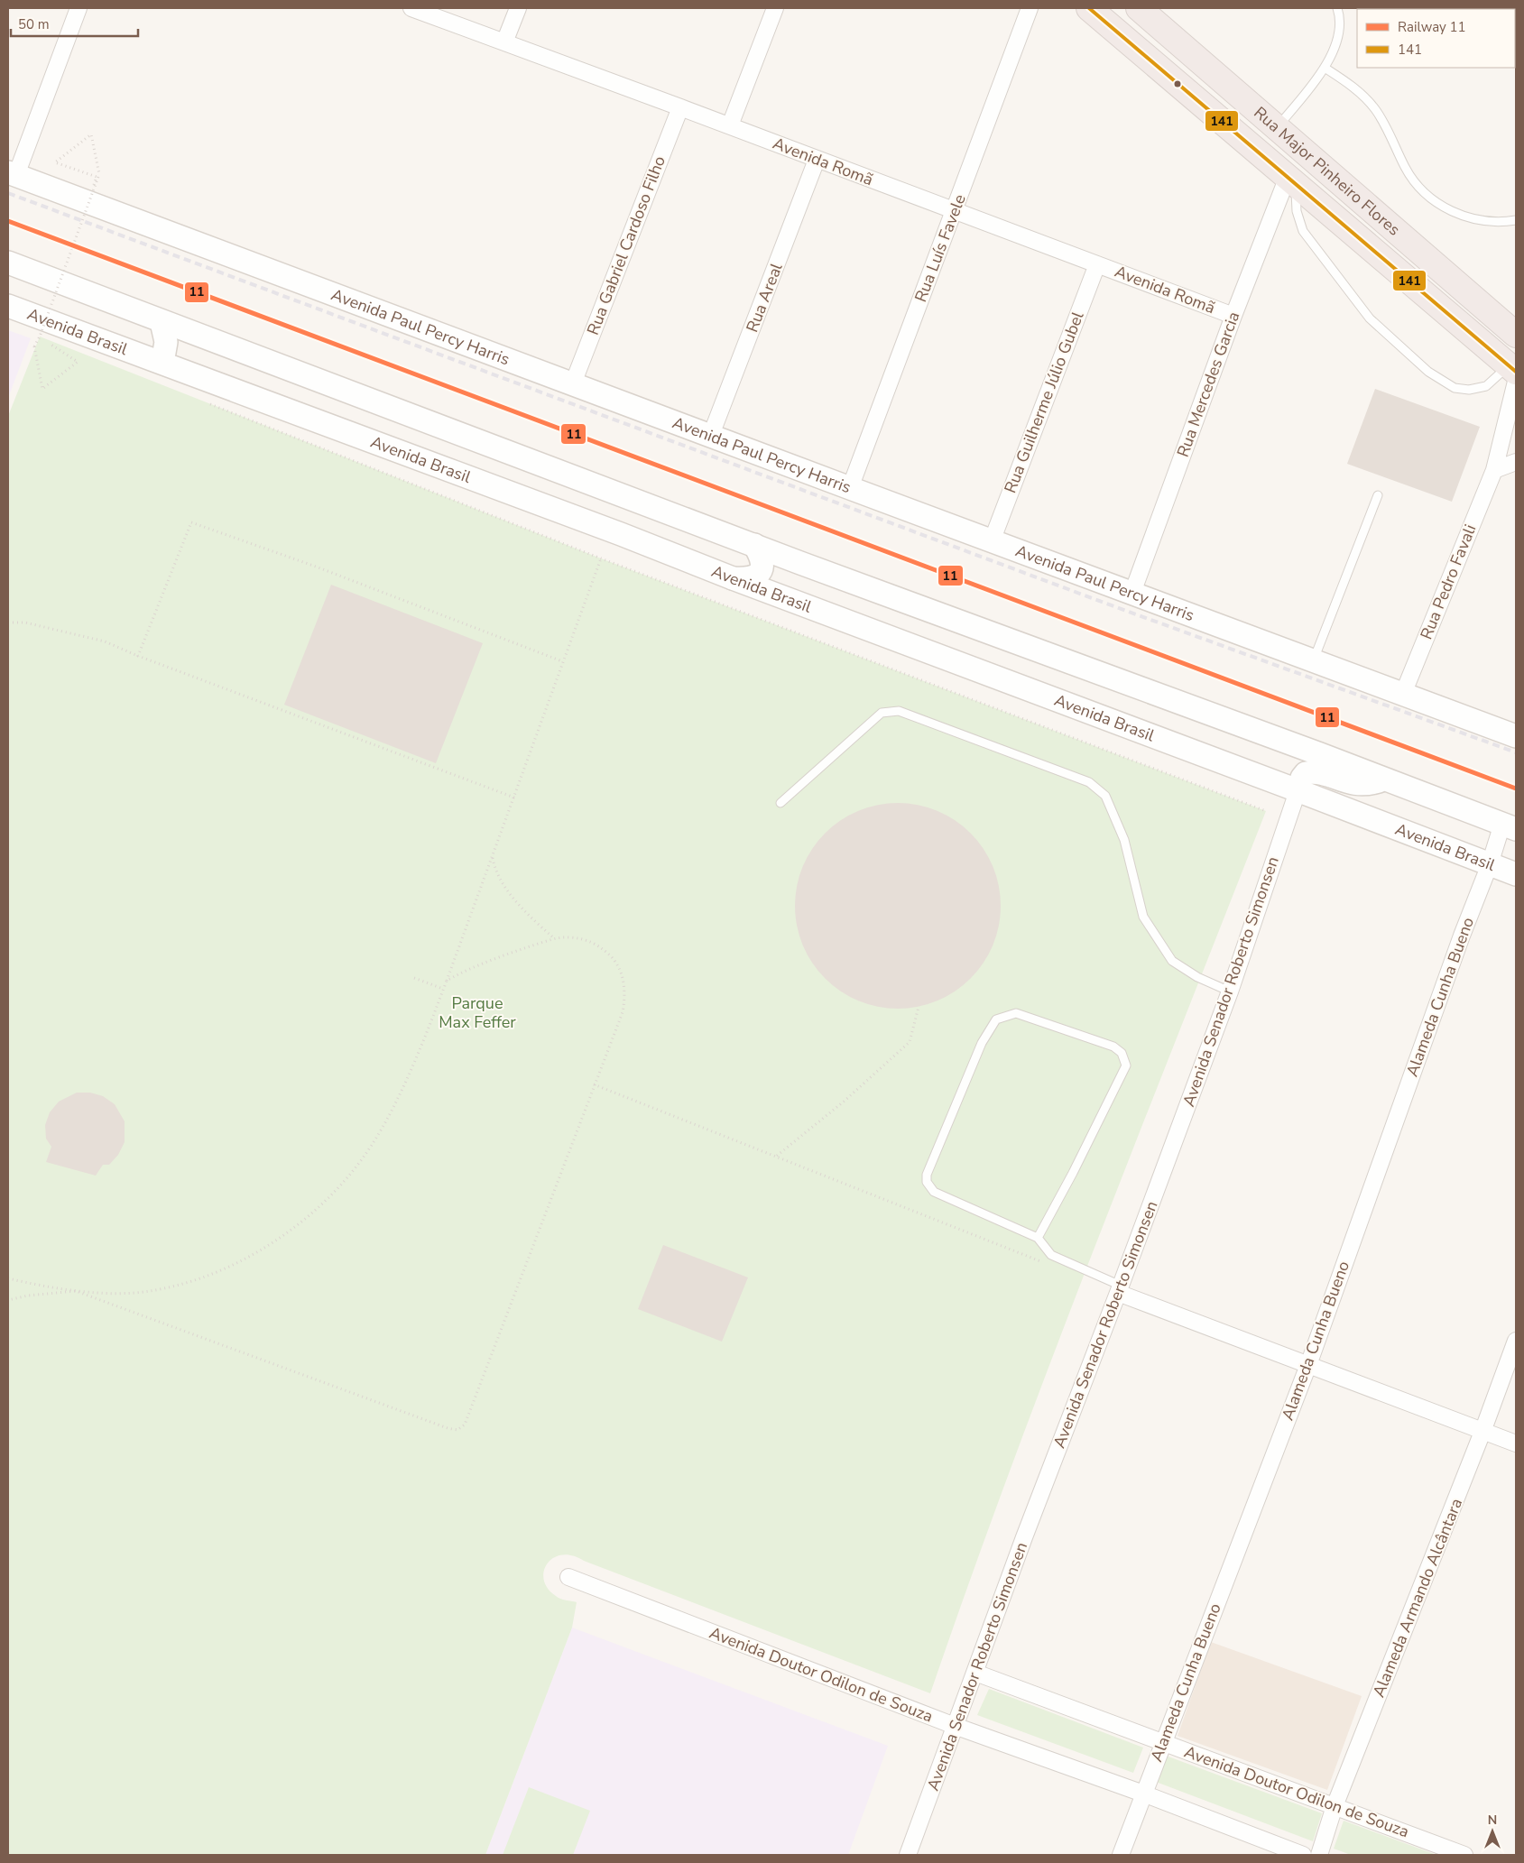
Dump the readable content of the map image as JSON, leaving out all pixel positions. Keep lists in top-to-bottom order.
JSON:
{
  "streets": {
    "highway": ["Rua Major Pinheiro Flores"],
    "main road": ["Avenida Paul Percy Harris", "Avenida Brasil"],
    "street": [
      "Avenida Romã",
      "Rua Gabriel Cardoso Filho",
      "Rua Luís Favele",
      "Rua Areal",
      "Rua Mercedes Garcia",
      "Rua Guilherme Júlio Gubel",
      "Rua Pedro Favali",
      "Avenida Senador Roberto Simonsen",
      "Alameda Cunha Bueno",
      "Alameda Armando Alcântara",
      "Avenida Doutor Odilon de Souza"
    ]
  },
  "crossings": [
    ["Avenida Romã", "Rua Gabriel Cardoso Filho"],
    ["Avenida Romã", "Rua Luís Favele"],
    ["Avenida Romã", "Rua Areal"],
    ["Avenida Romã", "Rua Mercedes Garcia"],
    ["Avenida Romã", "Rua Guilherme Júlio Gubel"],
    ["Rua Major Pinheiro Flores", "Rua Mercedes Garcia"],
    ["Rua Major Pinheiro Flores", "Rua Pedro Favali"],
    ["Rua Gabriel Cardoso Filho", "Avenida Paul Percy Harris"],
    ["Rua Luís Favele", "Avenida Paul Percy Harris"],
    ["Rua Areal", "Avenida Paul Percy Harris"],
    ["Avenida Paul Percy Harris", "Rua Mercedes Garcia"],
    ["Avenida Paul Percy Harris", "Rua Guilherme Júlio Gubel"],
    ["Avenida Paul Percy Harris", "Rua Pedro Favali"],
    ["Avenida Brasil", "Avenida Senador Roberto Simonsen"],
    ["Avenida Brasil", "Alameda Cunha Bueno"],
    ["Avenida Senador Roberto Simonsen", "Avenida Doutor Odilon de Souza"],
    ["Alameda Cunha Bueno", "Avenida Doutor Odilon de Souza"],
    ["Alameda Armando Alcântara", "Avenida Doutor Odilon de Souza"]
  ],
  "parks": ["Parque Max Feffer"],
  "lines": ["transit line 141", "rail line 11"],
  "legend": ["Railway 11", "141"],
  "scale_bar": "50 m",
  "north": "top"
}
